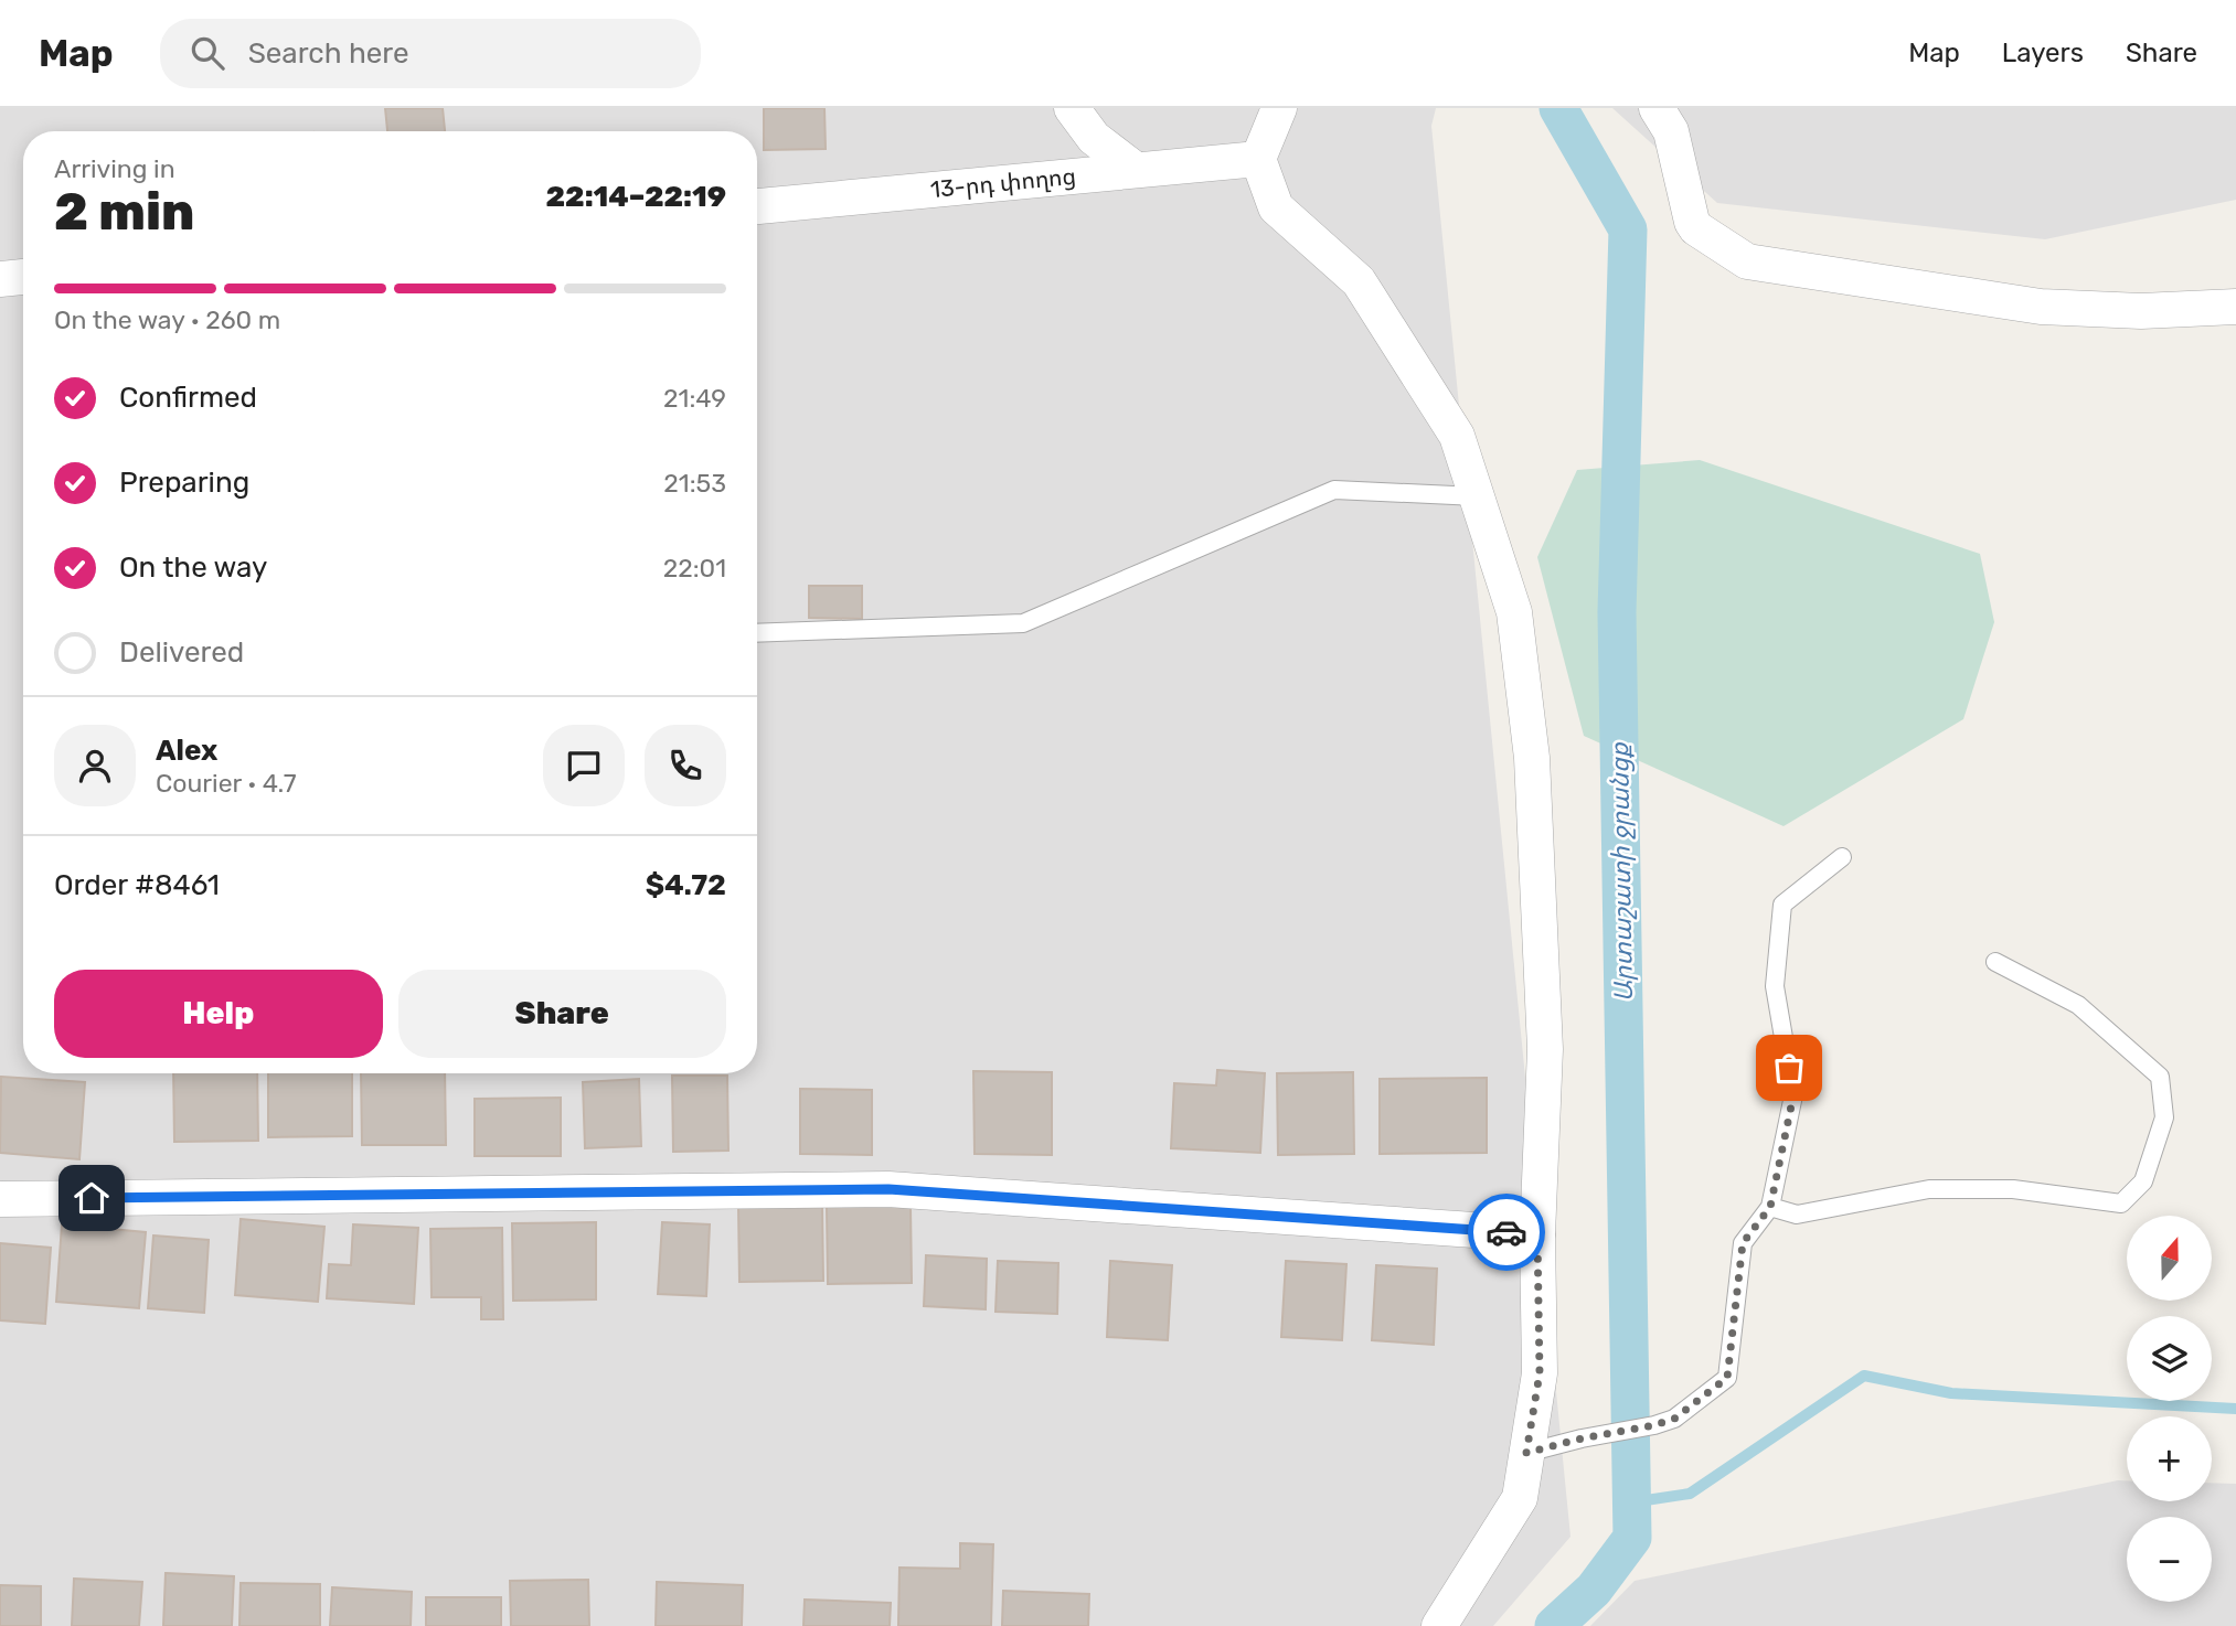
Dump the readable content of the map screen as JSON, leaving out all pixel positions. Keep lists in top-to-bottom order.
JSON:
{
  "streets": {
    "street": ["13-րդ փողոց"]
  },
  "water": ["Արտաշատի ջրանցք"],
  "north": "top",
  "page": {
    "header": "Map",
    "search": "Search here",
    "nav": ["Map", "Layers", "Share"],
    "heading": ["2 min", "Arriving in", "22:14–22:19"],
    "panel": [
      "Alex",
      "Courier · 4.7",
      "Order #8461",
      "$4.72"
    ],
    "bar": "On the way · 260 m",
    "list": [
      ["Confirmed", "21:49"],
      ["Preparing", "21:53"],
      ["On the way", "22:01"],
      "Delivered"
    ],
    "buttons": ["Help", "Share"],
    "map_buttons": ["+", "−"]
  }
}
